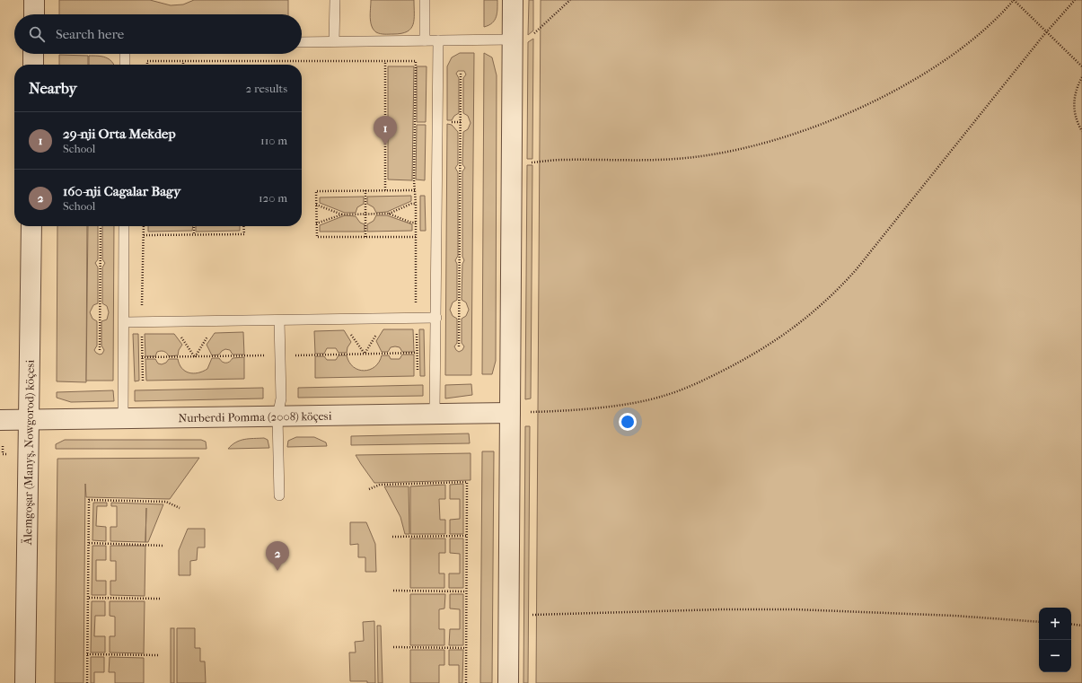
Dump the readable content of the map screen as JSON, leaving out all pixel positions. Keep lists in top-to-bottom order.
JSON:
{
  "streets": {
    "street": ["Nurberdi Pomma (2008) köçesi", "Älemgoşar (Manyş, Nowgorod) köçesi"]
  },
  "crossings": [
    ["Nurberdi Pomma (2008) köçesi", "Älemgoşar (Manyş, Nowgorod) köçesi"]
  ],
  "page": {
    "search": "Search here",
    "heading": ["Nearby", "2 results"],
    "list": [
      {
        "mark": "1",
        "name": "29-nji Orta Mekdep",
        "note": "School",
        "value": "110 m"
      },
      {
        "mark": "2",
        "name": "160-nji Cagalar Bagy",
        "note": "School",
        "value": "120 m"
      }
    ],
    "pins": ["1", "2"],
    "map_buttons": ["+", "−"]
  }
}
